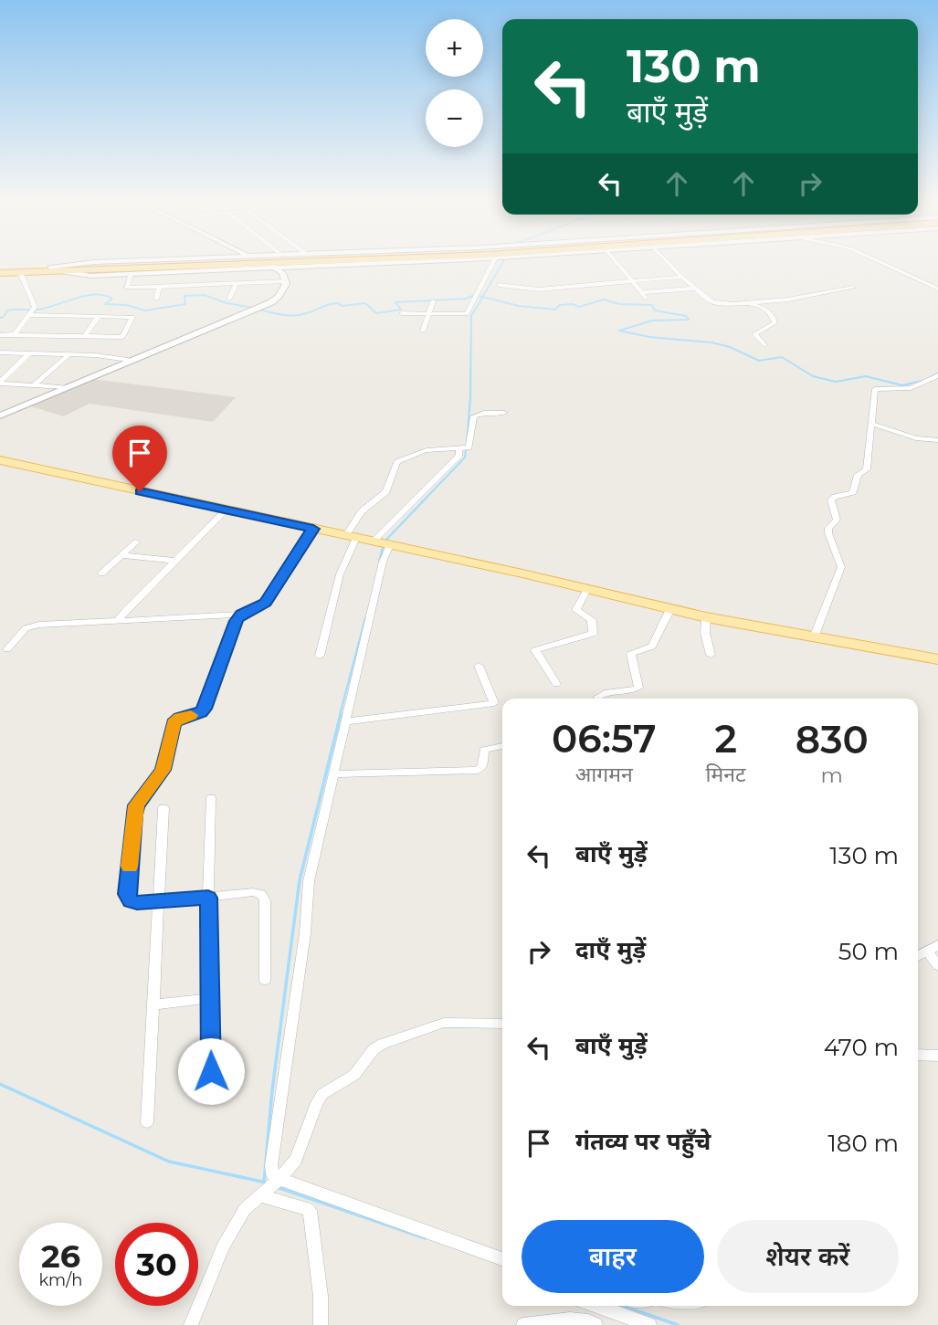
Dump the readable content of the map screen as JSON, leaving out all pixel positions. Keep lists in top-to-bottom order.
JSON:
{
  "page": {
    "map_buttons": ["+", "−"],
    "turn": ["130 m", "बाएँ मुड़ें"],
    "eta": [
      "06:57",
      "आगमन",
      "2",
      "मिनट",
      "830",
      "m"
    ],
    "list": [
      {
        "name": "बाएँ मुड़ें",
        "value": "130 m"
      },
      {
        "name": "दाएँ मुड़ें",
        "value": "50 m"
      },
      {
        "name": "बाएँ मुड़ें",
        "value": "470 m"
      },
      {
        "name": "गंतव्य पर पहुँचे",
        "value": "180 m"
      }
    ],
    "buttons": ["बाहर", "शेयर करें"],
    "speed": "26 km/h",
    "limit": "30"
  }
}
